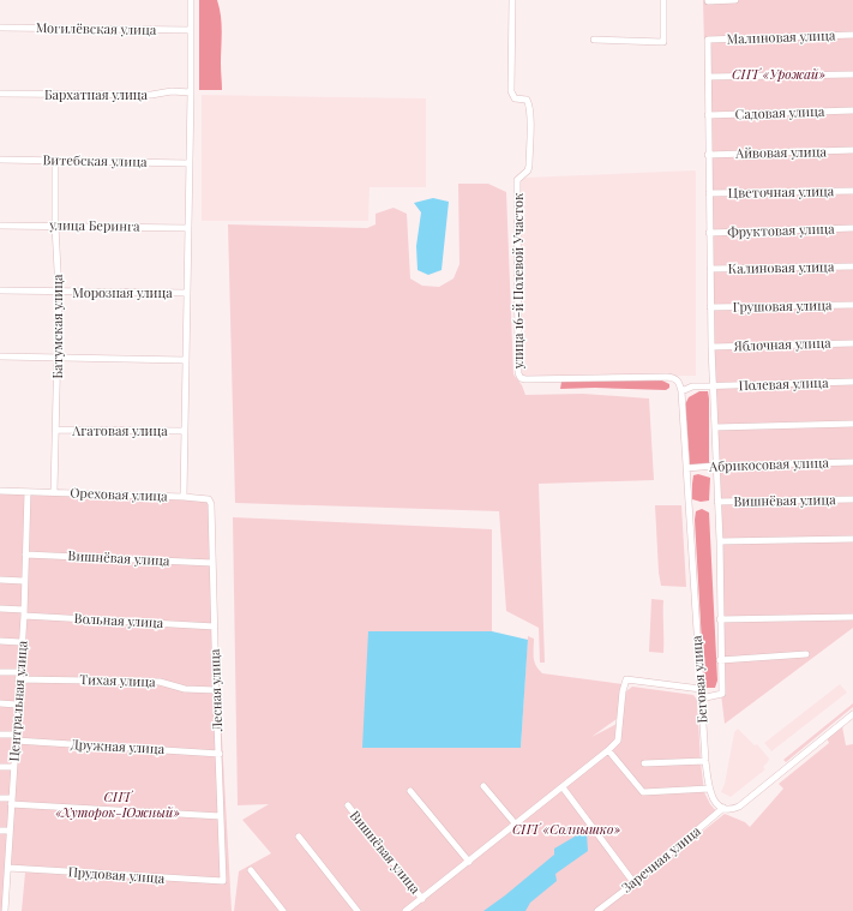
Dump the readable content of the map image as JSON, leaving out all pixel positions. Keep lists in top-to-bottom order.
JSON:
{
  "streets": {
    "street": [
      "Могилёвская улица",
      "Малиновая улица",
      "Бархатная улица",
      "Садовая улица",
      "Айвовая улица",
      "Витебская улица",
      "Цветочная улица",
      "улица Беринга",
      "Фруктовая улица",
      "Калиновая улица",
      "улица 16-й Полевой Участок",
      "Морозная улица",
      "Грушовая улица",
      "Батумская улица",
      "Яблочная улица",
      "Полевая улица",
      "Агатовая улица",
      "Абрикосовая улица",
      "Ореховая улица",
      "Вишнёвая улица",
      "Вольная улица",
      "Беговая улица",
      "Тихая улица",
      "Лесная улица",
      "Центральная улица",
      "Дружная улица",
      "Заречная улица",
      "Прудовая улица"
    ]
  },
  "crossings": [
    ["Витебская улица", "Батумская улица"],
    ["улица Беринга", "Батумская улица"],
    ["улица 16-й Полевой Участок", "Беговая улица"],
    ["Морозная улица", "Батумская улица"],
    ["Батумская улица", "Агатовая улица"],
    ["Батумская улица", "Ореховая улица"],
    ["Полевая улица", "Беговая улица"],
    ["Абрикосовая улица", "Беговая улица"],
    ["Ореховая улица", "Лесная улица"],
    ["Ореховая улица", "Центральная улица"],
    ["Вишнёвая улица", "Лесная улица"],
    ["Вишнёвая улица", "Центральная улица"],
    ["Вольная улица", "Лесная улица"],
    ["Вольная улица", "Центральная улица"],
    ["Беговая улица", "Заречная улица"],
    ["Тихая улица", "Лесная улица"],
    ["Тихая улица", "Центральная улица"],
    ["Лесная улица", "Дружная улица"],
    ["Лесная улица", "Прудовая улица"],
    ["Центральная улица", "Дружная улица"],
    ["Центральная улица", "Прудовая улица"]
  ],
  "parks": ["СНТ «Урожай»", "СНТ «Хуторок-Южный»", "СНТ «Солнышко»"]
}
